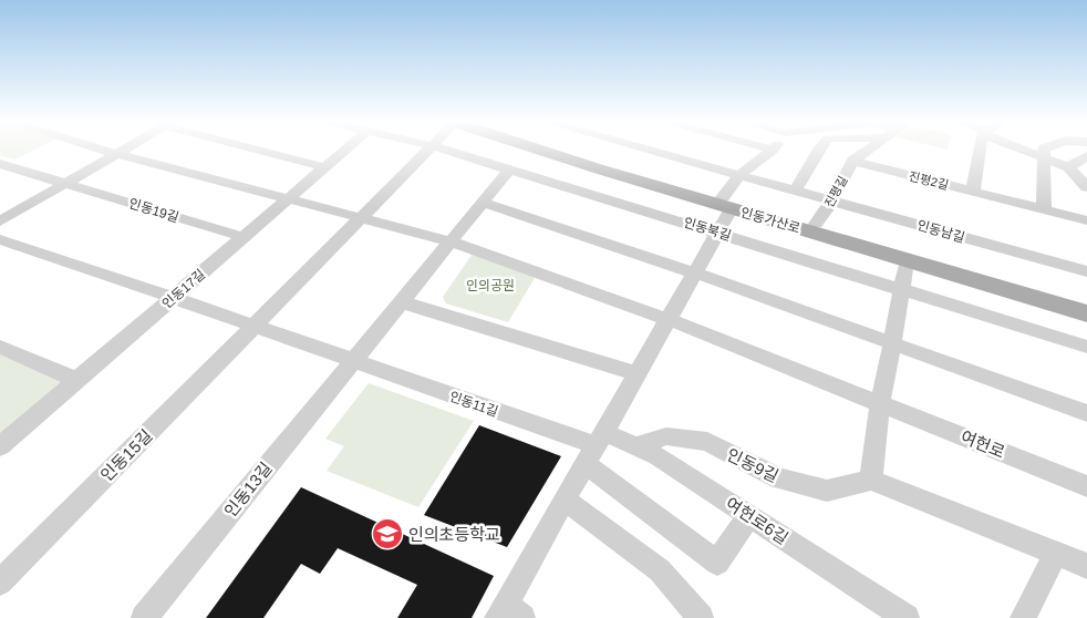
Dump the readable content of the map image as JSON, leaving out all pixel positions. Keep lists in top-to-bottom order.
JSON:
{
  "streets": {
    "main road": ["인동가산로"],
    "street": [
      "진평2길",
      "진평길",
      "인동19길",
      "인동북길",
      "인동남길",
      "인동17길",
      "인동11길",
      "여헌로",
      "인동15길",
      "인동9길",
      "인동13길",
      "여헌로6길"
    ]
  },
  "crossings": [
    ["진평2길", "진평길"],
    ["진평길", "인동가산로"],
    ["진평길", "인동남길"],
    ["인동19길", "인동17길"],
    ["인동북길", "인동13길"],
    ["인동11길", "인동13길"],
    ["인동11길", "여헌로6길"],
    ["인동9길", "여헌로6길"]
  ],
  "parks": ["인의공원"],
  "places": {
    "school or university": ["인의초등학교"]
  }
}
